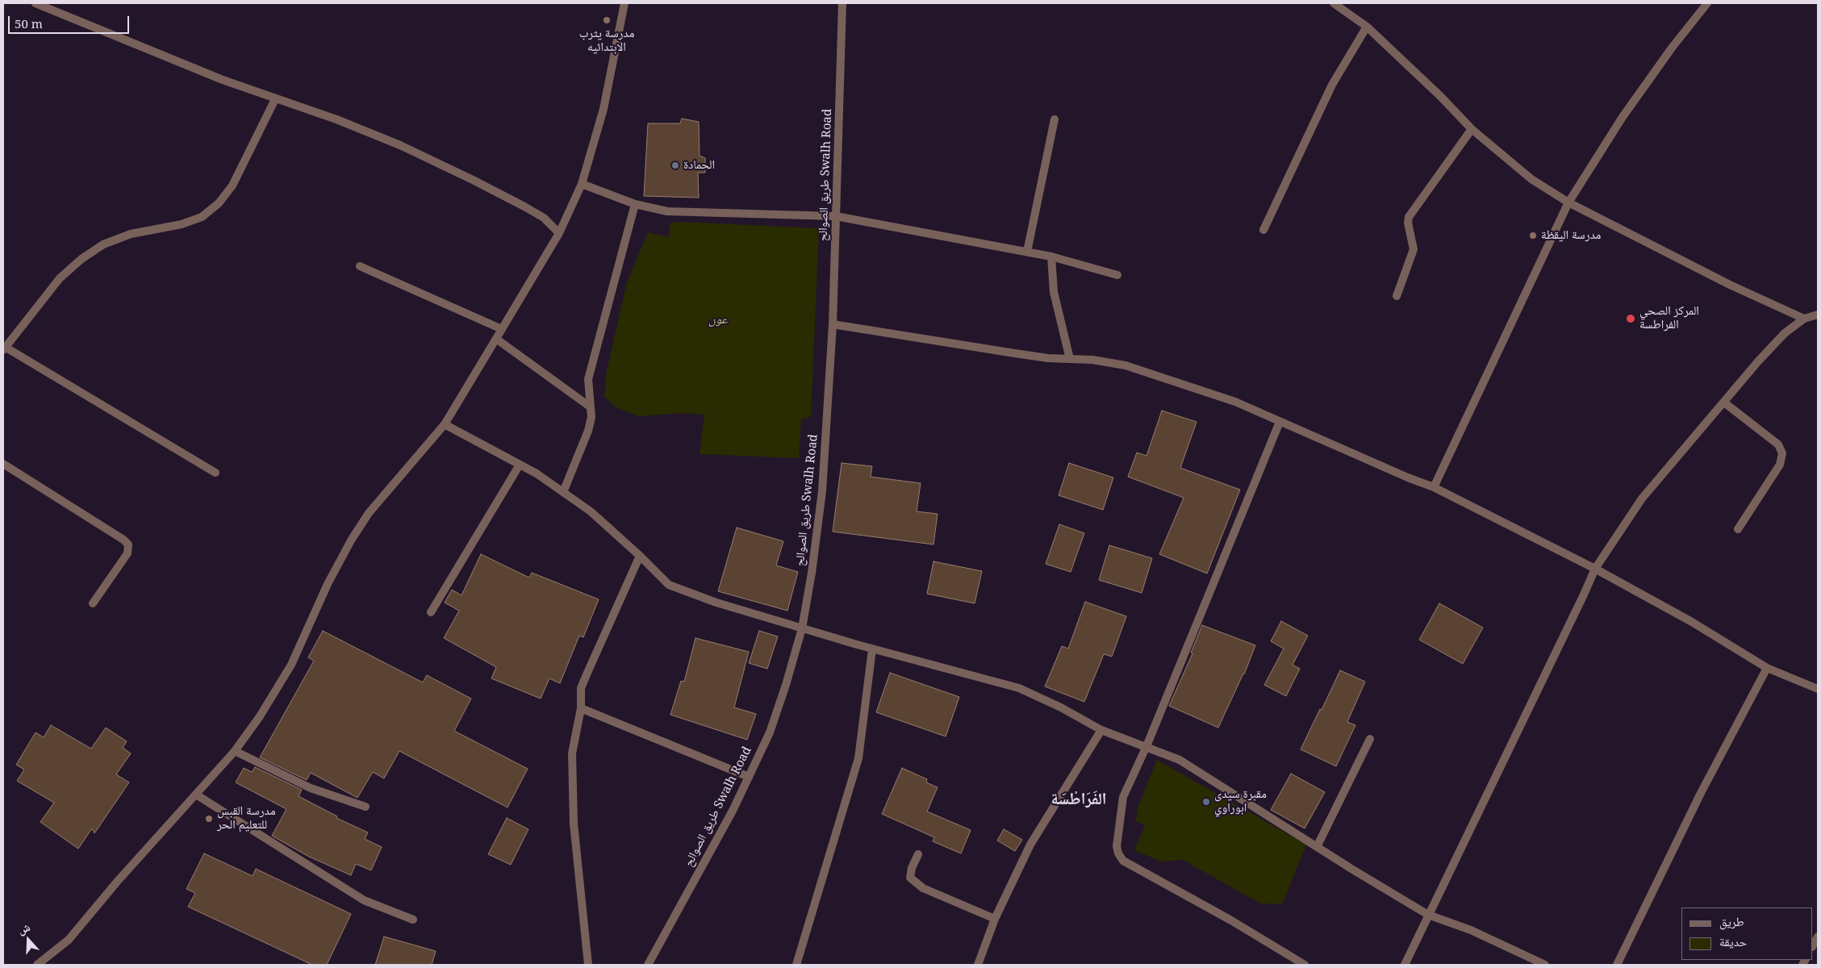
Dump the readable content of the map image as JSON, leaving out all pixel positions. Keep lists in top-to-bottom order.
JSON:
{
  "streets": {
    "street": ["طريق الصوالح Swalh Road"]
  },
  "districts": ["الفَرَاطْسَة"],
  "parks": ["عون"],
  "places": [
    "مدرسة يثرب الابتدائيه",
    "الحمادة",
    "مدرسة اليقظة",
    "المركز الصحي الفراطسة",
    "مقبرة سيدى ابوراوي",
    "مدرسة القبس للتعليم الحر"
  ],
  "legend": ["طريق", "حديقة"],
  "scale_bar": "50 m",
  "north": "top"
}
